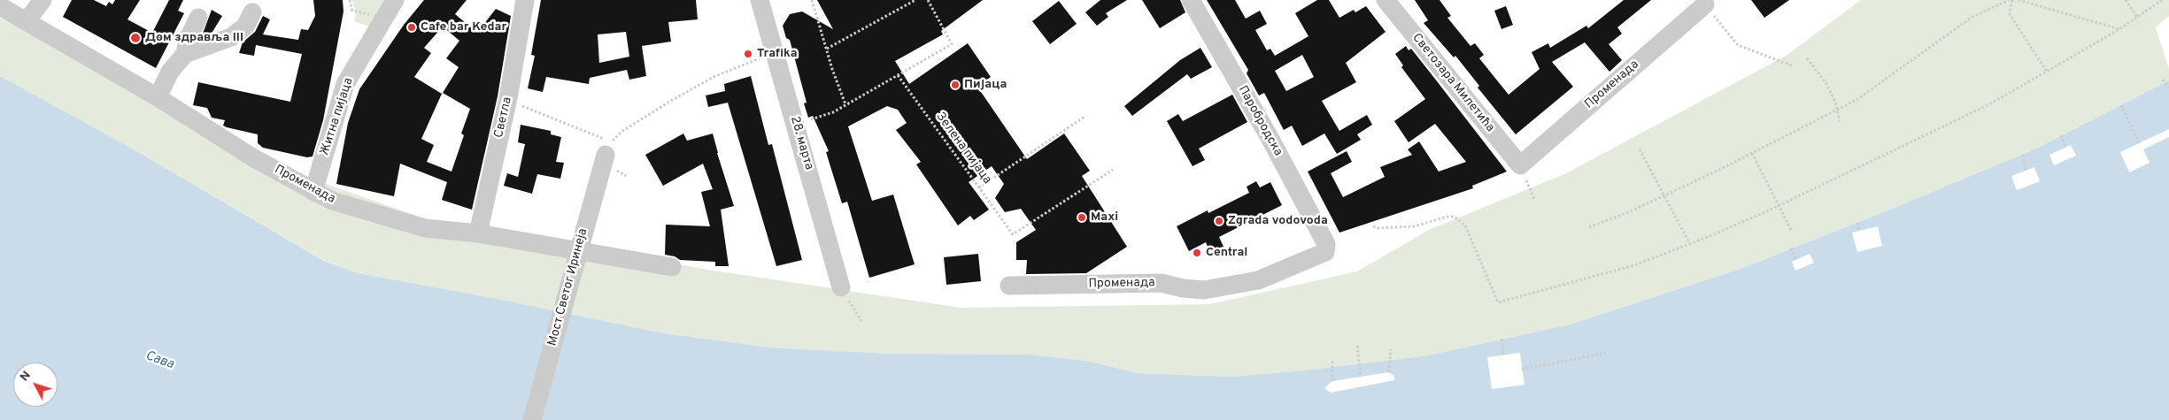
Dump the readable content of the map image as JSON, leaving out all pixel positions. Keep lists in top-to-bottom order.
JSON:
{
  "streets": {
    "street": [
      "Светозара Милетића",
      "Променада",
      "Житна пијаца",
      "Светла",
      "Паробродска",
      "28. марта",
      "Мост Светог Иринеја"
    ],
    "path": ["Зелена пијаца"]
  },
  "crossings": [
    ["Светозара Милетића", "Променада"],
    ["Променада", "Житна пијаца"],
    ["Променада", "Светла"],
    ["Променада", "Паробродска"]
  ],
  "water": ["Сава"],
  "places": [
    "Cafe bar Kedar",
    "Дом здравља III",
    "Trafika",
    "Пијаца",
    "Maxi",
    "Zgrada vodovoda",
    "Central"
  ],
  "north": "top left"
}
